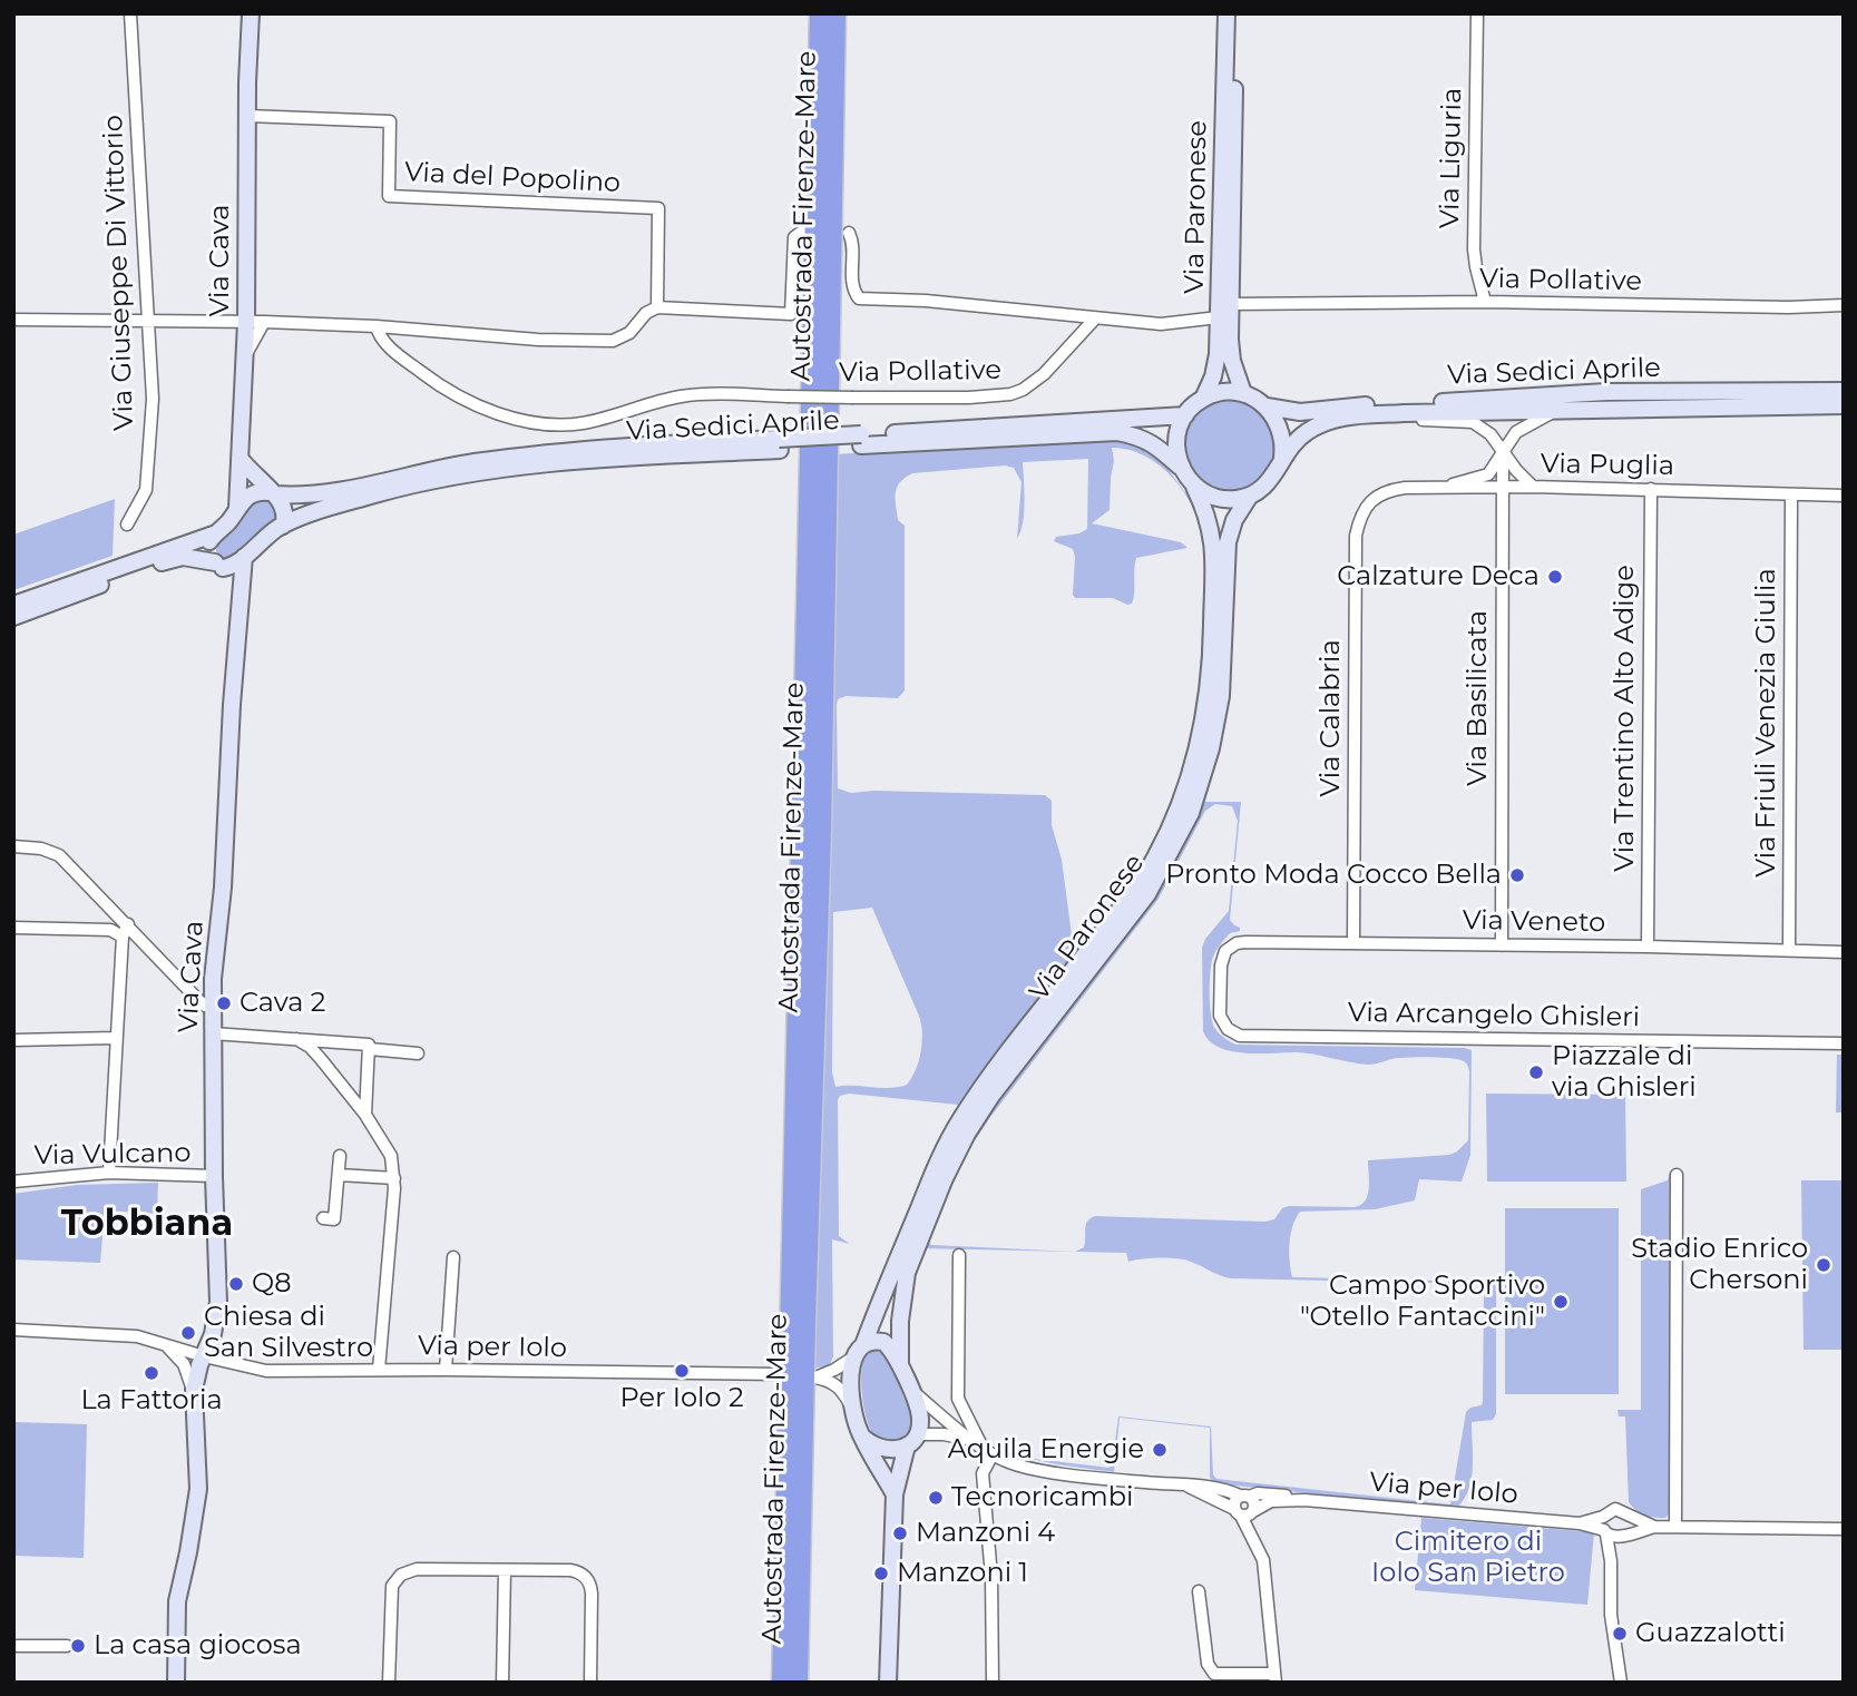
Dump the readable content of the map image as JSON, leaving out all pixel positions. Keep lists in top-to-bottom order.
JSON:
{
  "streets": {
    "highway": ["Autostrada Firenze-Mare"],
    "main road": ["Via Paronese", "Via Cava", "Via Sedici Aprile"],
    "street": [
      "Via Liguria",
      "Via del Popolino",
      "Via Giuseppe Di Vittorio",
      "Via Pollative",
      "Via Puglia",
      "Via Basilicata",
      "Via Calabria",
      "Via Trentino Alto Adige",
      "Via Friuli Venezia Giulia",
      "Via Veneto",
      "Via Arcangelo Ghisleri",
      "Via Vulcano",
      "Via per Iolo"
    ]
  },
  "crossings": [
    ["Via Liguria", "Via Pollative"],
    ["Via del Popolino", "Via Cava"],
    ["Via Paronese", "Via Pollative"],
    ["Via Paronese", "Via Sedici Aprile"],
    ["Via Cava", "Via Sedici Aprile"],
    ["Via Cava", "Via Vulcano"],
    ["Via Cava", "Via per Iolo"],
    ["Via Puglia", "Via Basilicata"],
    ["Via Puglia", "Via Calabria"],
    ["Via Puglia", "Via Trentino Alto Adige"],
    ["Via Puglia", "Via Friuli Venezia Giulia"],
    ["Via Basilicata", "Via Veneto"],
    ["Via Calabria", "Via Veneto"],
    ["Via Trentino Alto Adige", "Via Veneto"],
    ["Via Friuli Venezia Giulia", "Via Veneto"],
    ["Via Veneto", "Via Arcangelo Ghisleri"]
  ],
  "districts": ["Tobbiana"],
  "parks": ["Cimitero di Iolo San Pietro"],
  "places": [
    "Calzature Deca",
    "Pronto Moda Cocco Bella",
    "Cava 2",
    "Piazzale di via Ghisleri",
    "Stadio Enrico Chersoni",
    "Q8",
    "Campo Sportivo \"Otello Fantaccini\"",
    "Chiesa di San Silvestro",
    "Per Iolo 2",
    "La Fattoria",
    "Aquila Energie",
    "Tecnoricambi",
    "Manzoni 4",
    "Manzoni 1",
    "Guazzalotti",
    "La casa giocosa"
  ]
}
